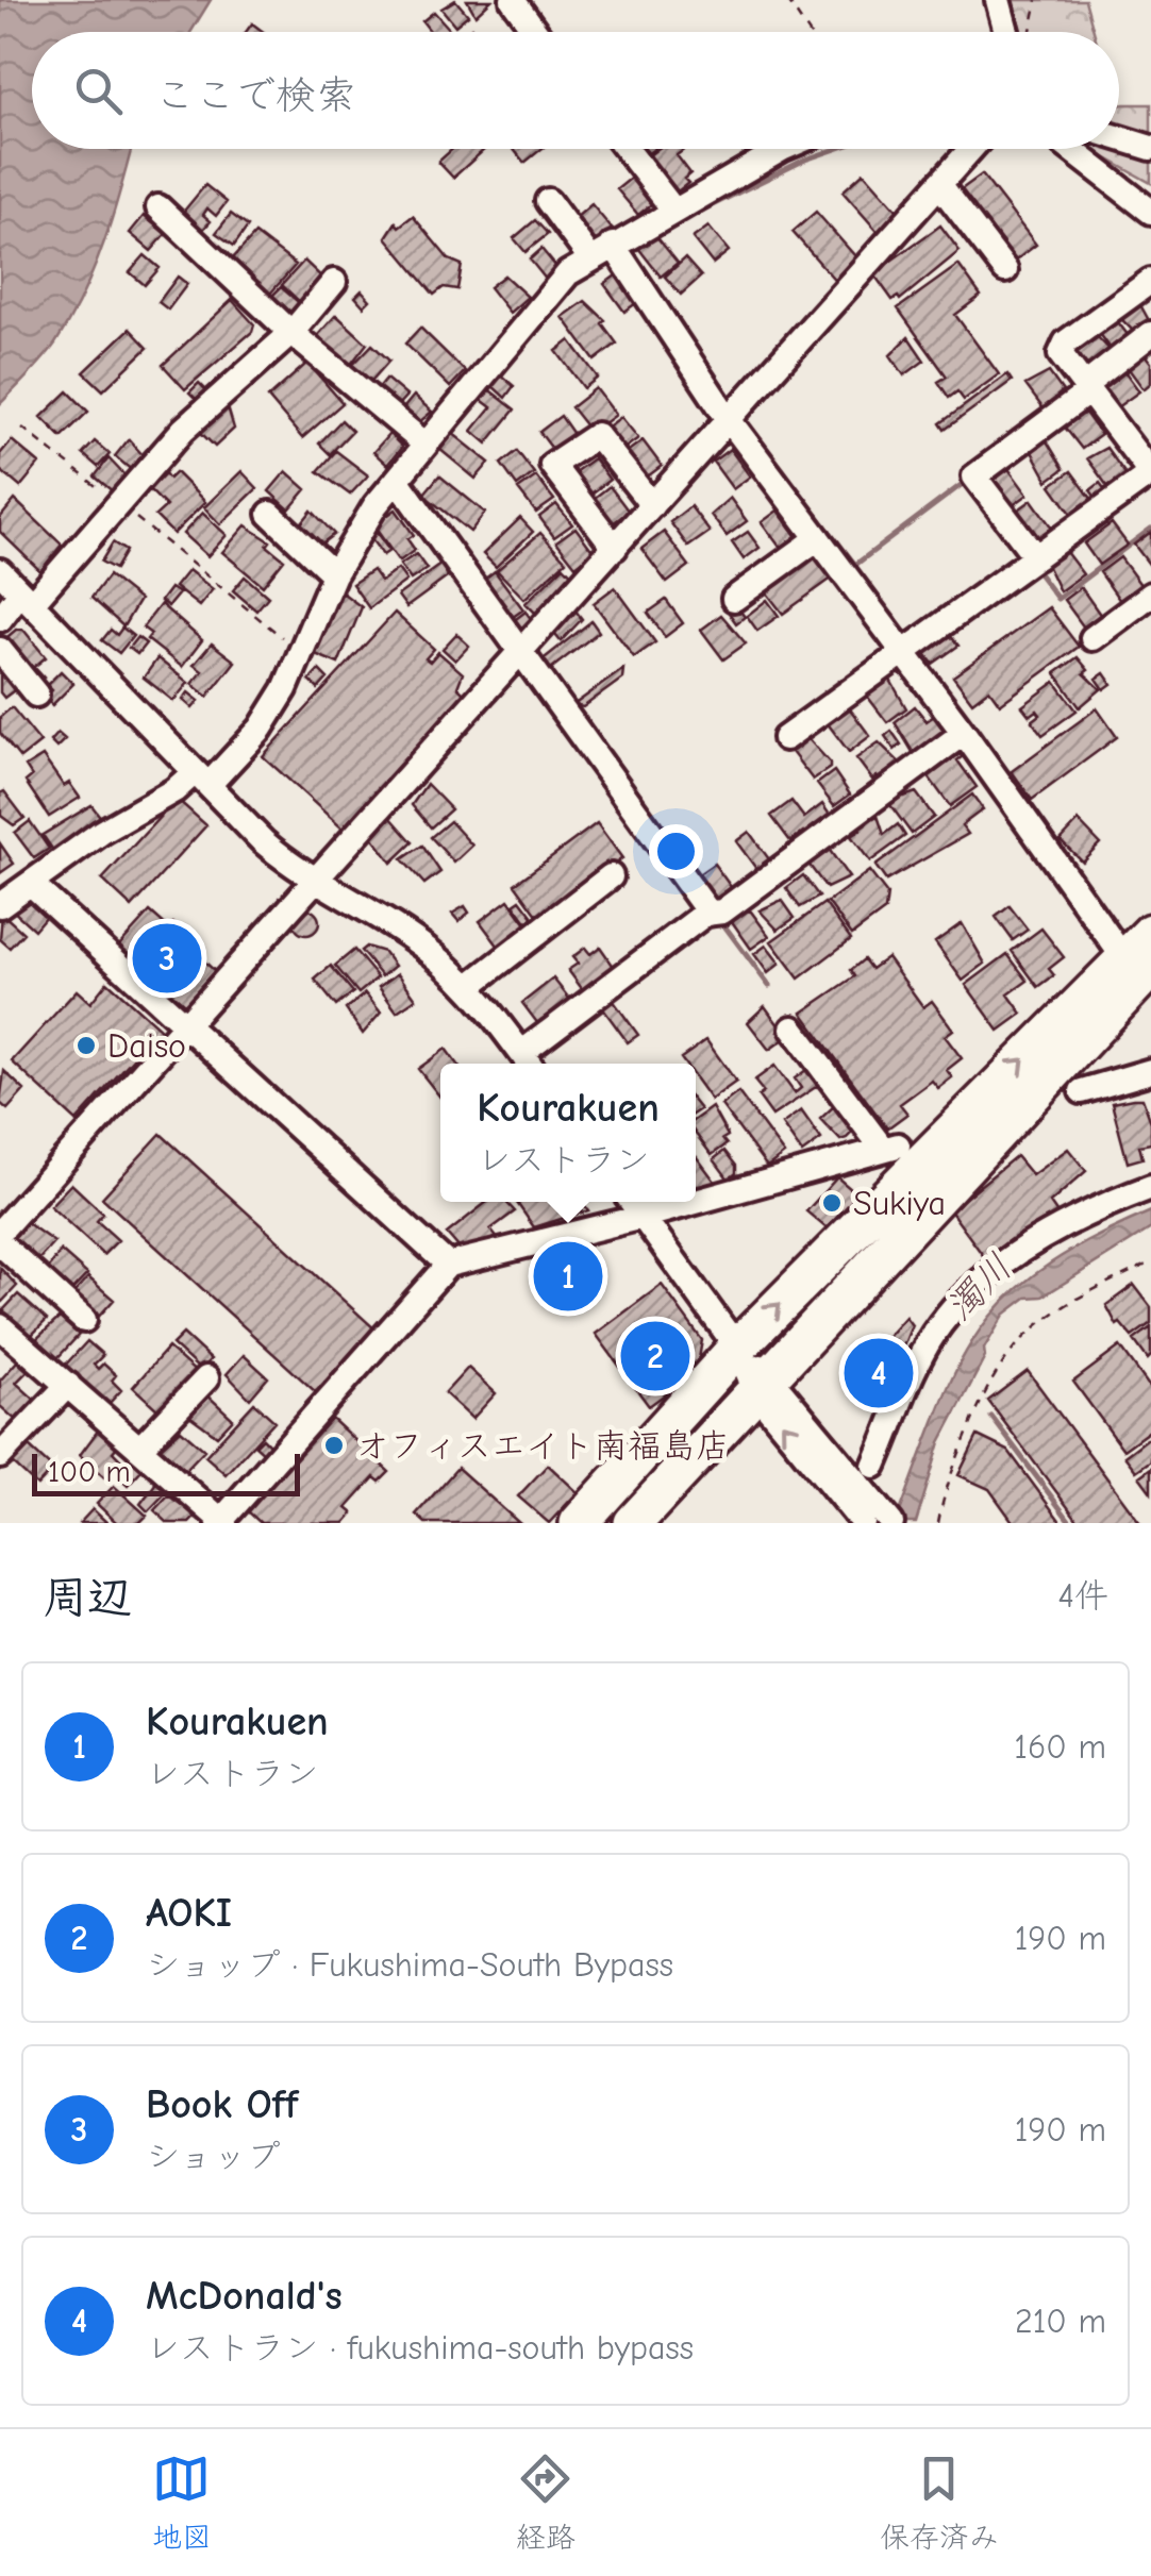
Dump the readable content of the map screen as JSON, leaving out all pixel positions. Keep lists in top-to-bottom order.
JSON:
{
  "water": ["濁川"],
  "places": ["Daiso", "Sukiya", "オフィスエイト南福島店"],
  "scale_bar": "100 m",
  "page": {
    "search": "ここで検索",
    "pins": [
      "3",
      "1",
      "2",
      "4"
    ],
    "popup": ["Kourakuen", "レストラン"],
    "scale": "100 m",
    "heading": ["周辺", "4件"],
    "list": [
      {
        "mark": "1",
        "name": "Kourakuen",
        "note": "レストラン",
        "value": "160 m"
      },
      {
        "mark": "2",
        "name": "AOKI",
        "note": "ショップ · Fukushima-South Bypass",
        "value": "190 m"
      },
      {
        "mark": "3",
        "name": "Book Off",
        "note": "ショップ",
        "value": "190 m"
      },
      {
        "mark": "4",
        "name": "McDonald's",
        "note": "レストラン · fukushima-south bypass",
        "value": "210 m"
      }
    ],
    "nav": ["地図", "経路", "保存済み"]
  }
}
